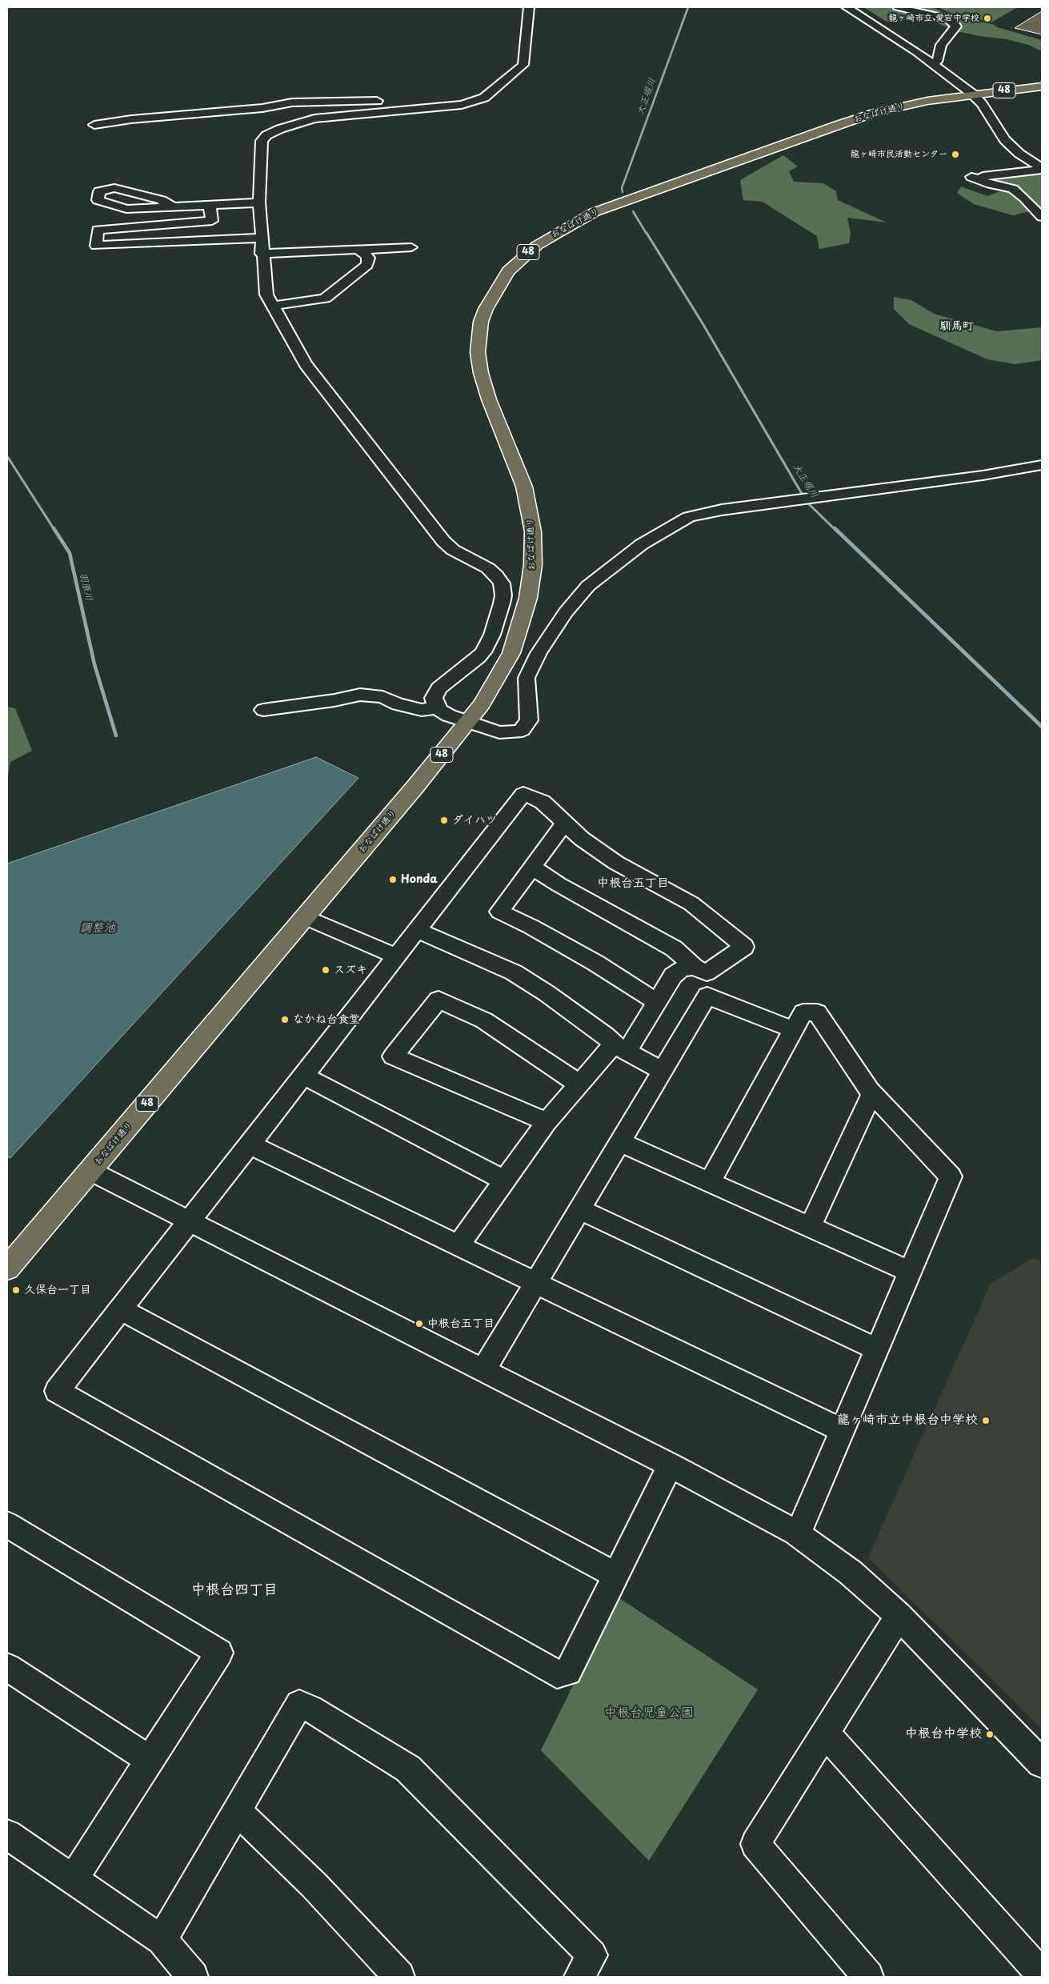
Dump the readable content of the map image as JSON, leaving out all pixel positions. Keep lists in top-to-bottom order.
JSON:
{
  "streets": {
    "main road": ["48", "おなばけ通り"]
  },
  "districts": ["馴馬町", "中根台五丁目", "中根台四丁目"],
  "water": ["大正堀川", "羽原川", "調整池"],
  "parks": ["中根台児童公園"],
  "places": [
    "龍ヶ崎市立 愛宕中学校",
    "龍ヶ崎市民活動センター",
    "ダイハツ",
    "Honda",
    "スズキ",
    "なかね台食堂",
    "久保台一丁目",
    "中根台五丁目",
    "龍ヶ崎市立中根台中学校",
    "中根台中学校"
  ]
}
